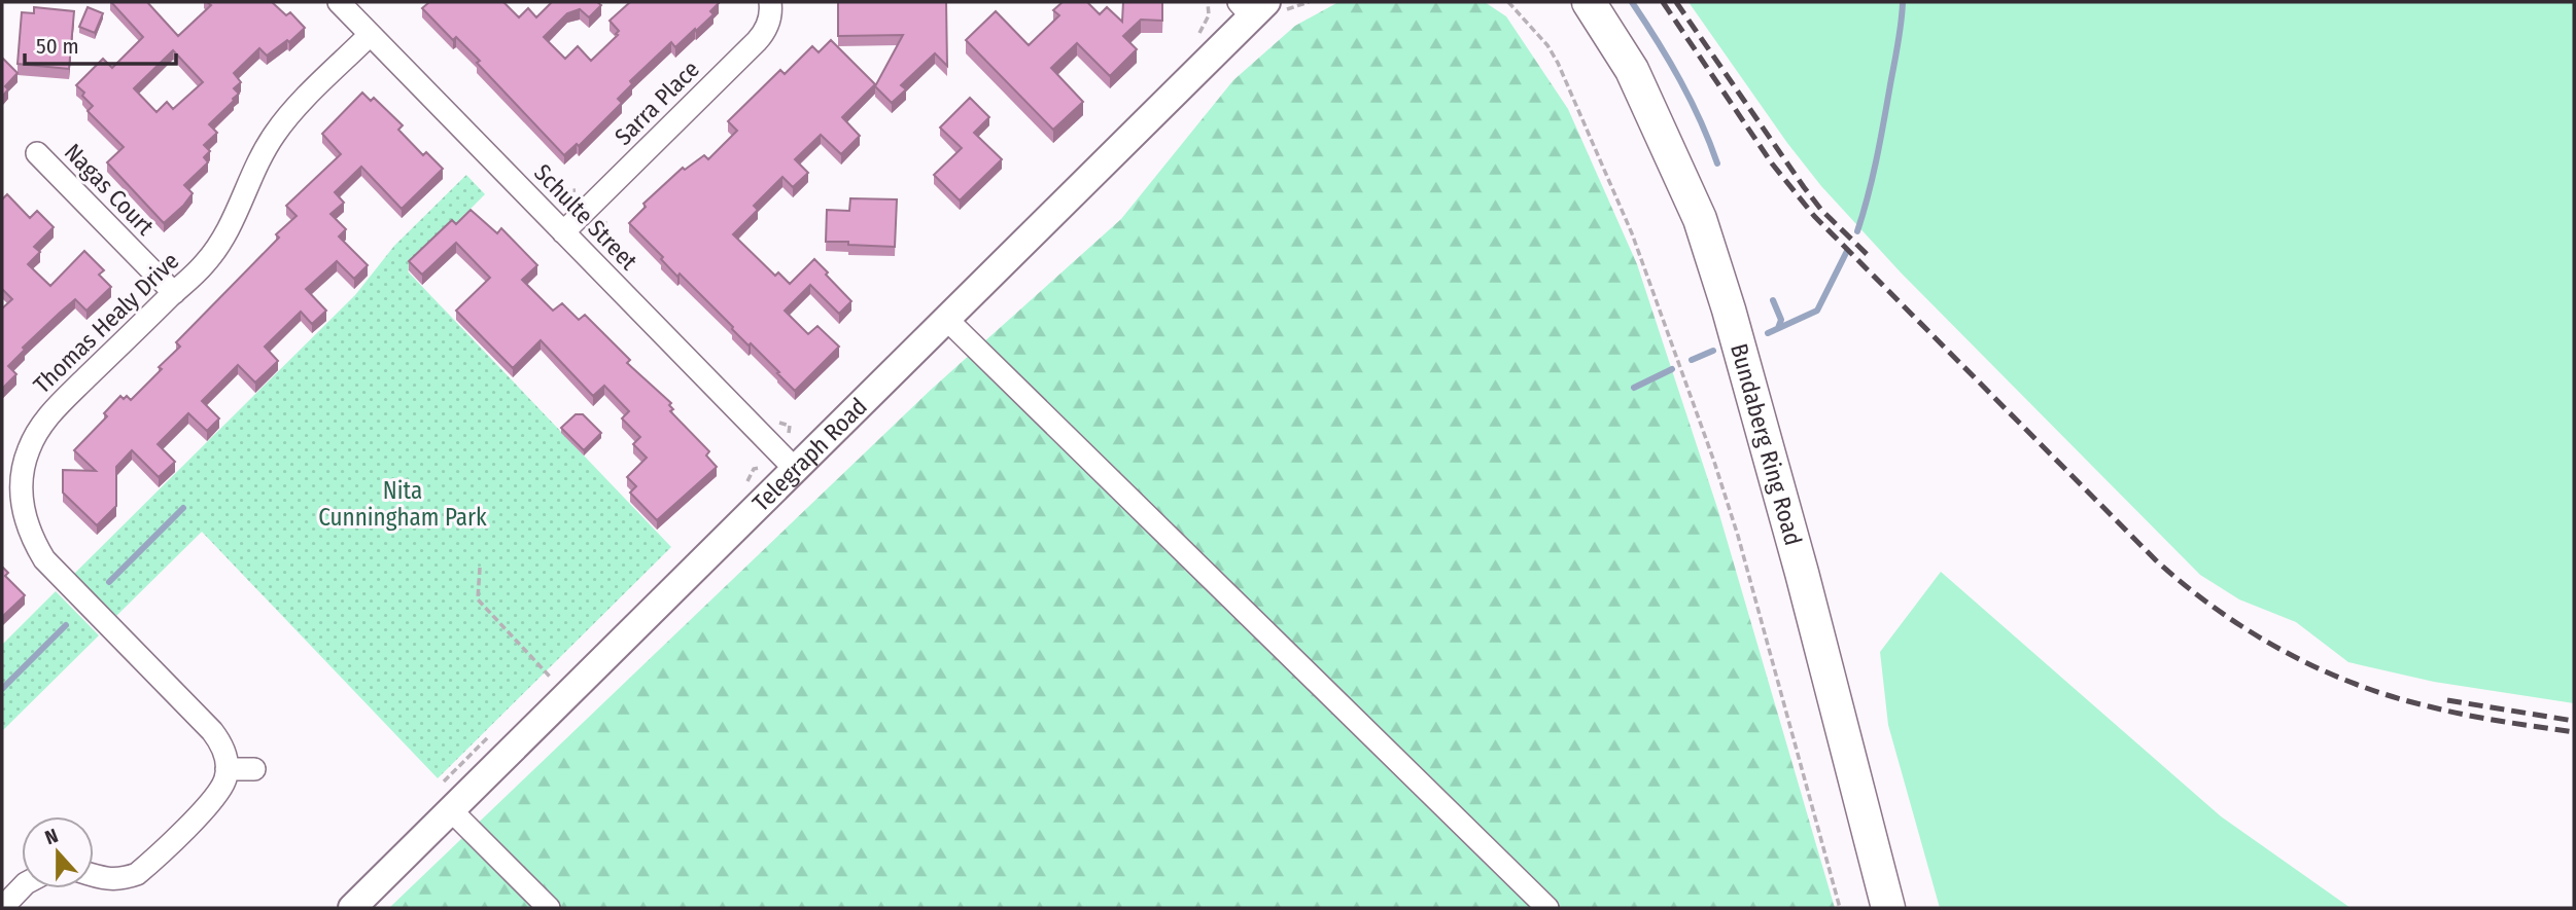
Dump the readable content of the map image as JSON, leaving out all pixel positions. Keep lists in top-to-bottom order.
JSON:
{
  "streets": {
    "main road": ["Bundaberg Ring Road"],
    "street": [
      "Sarra Place",
      "Nagas Court",
      "Schulte Street",
      "Thomas Healy Drive",
      "Telegraph Road"
    ]
  },
  "crossings": [
    ["Sarra Place", "Schulte Street"],
    ["Nagas Court", "Thomas Healy Drive"],
    ["Schulte Street", "Thomas Healy Drive"],
    ["Schulte Street", "Telegraph Road"]
  ],
  "parks": ["Nita Cunningham Park"],
  "scale_bar": "50 m",
  "north": "top"
}
